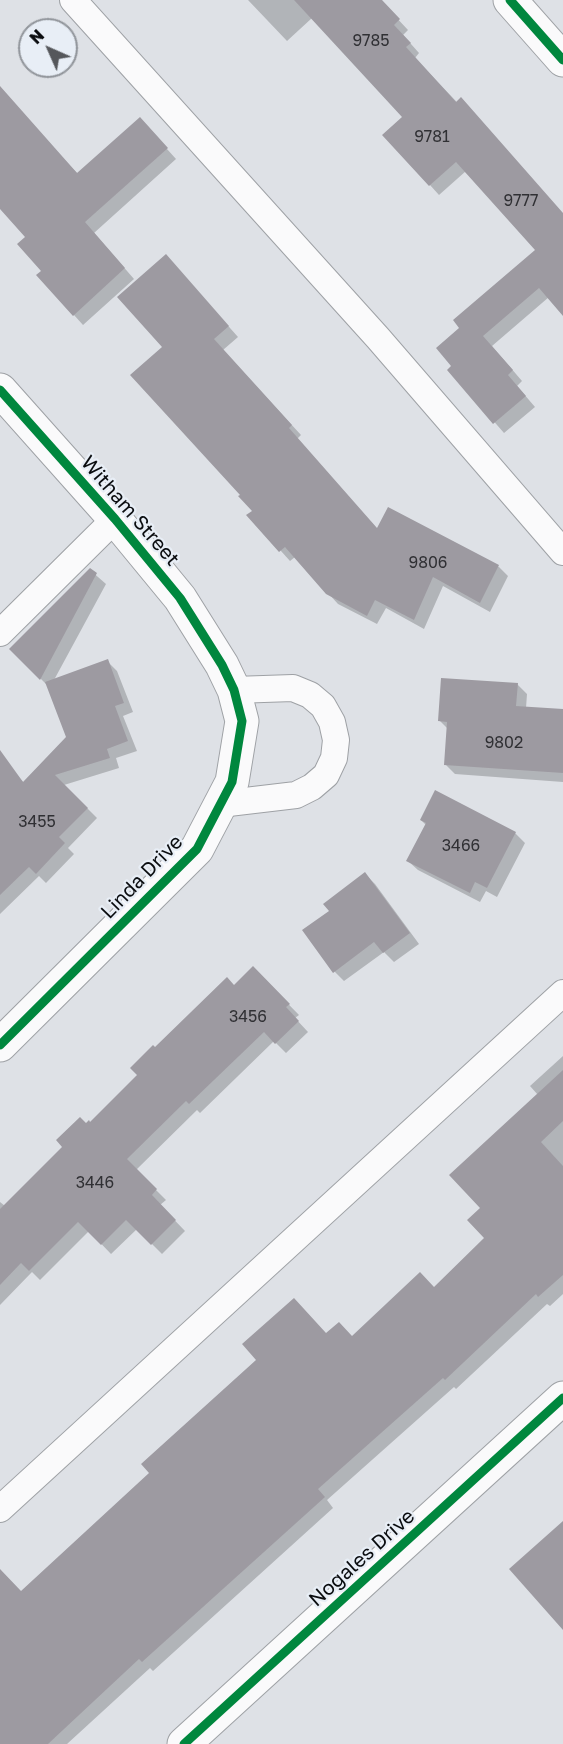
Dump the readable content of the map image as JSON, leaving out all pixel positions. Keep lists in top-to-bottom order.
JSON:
{
  "streets": {
    "street": ["Witham Street", "Linda Drive", "Nogales Drive"]
  },
  "crossings": [
    ["Witham Street", "Linda Drive"]
  ],
  "house_numbers": [
    "9785",
    "9781",
    "9777",
    "9806",
    "9802",
    "3455",
    "3466",
    "3456",
    "3446"
  ],
  "north": "top left"
}
